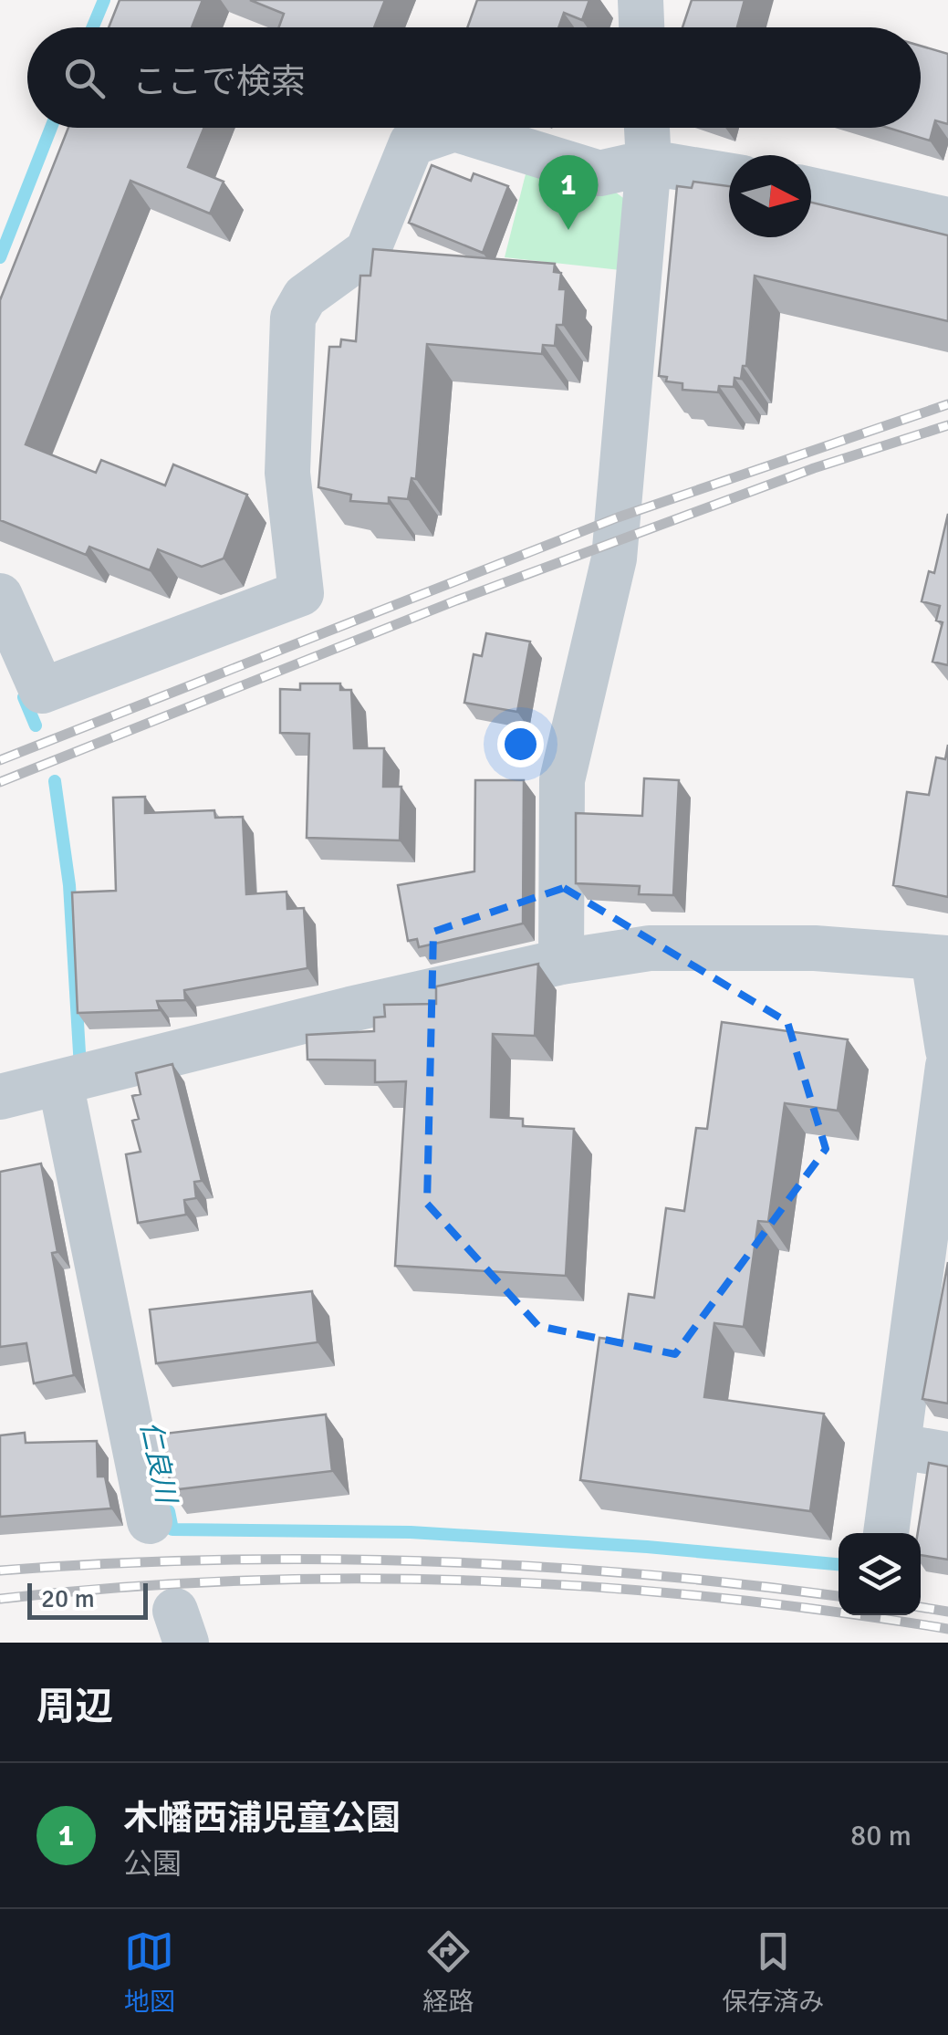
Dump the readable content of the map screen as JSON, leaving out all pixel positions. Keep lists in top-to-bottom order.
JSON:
{
  "water": ["仁良川"],
  "scale_bar": "20 m",
  "north": "right",
  "page": {
    "search": "ここで検索",
    "pins": "1",
    "scale": "20 m",
    "heading": "周辺",
    "list": [
      {
        "mark": "1",
        "name": "木幡西浦児童公園",
        "note": "公園",
        "value": "80 m"
      }
    ],
    "nav": ["地図", "経路", "保存済み"]
  }
}
